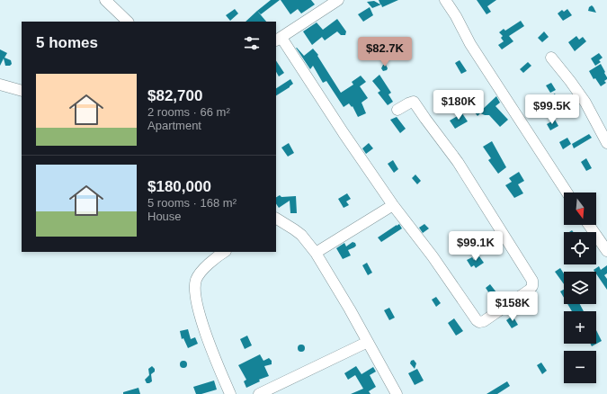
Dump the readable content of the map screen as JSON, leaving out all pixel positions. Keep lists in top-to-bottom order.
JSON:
{
  "north": "bottom",
  "page": {
    "heading": "5 homes",
    "price": [
      "$82.7K",
      "$180K",
      "$99.5K",
      "$99.1K",
      "$158K"
    ],
    "list": [
      {
        "name": "$82,700",
        "note": "2 rooms · 66 m² · Apartment"
      },
      {
        "name": "$180,000",
        "note": "5 rooms · 168 m² · House"
      }
    ],
    "map_buttons": ["+", "−"]
  }
}
